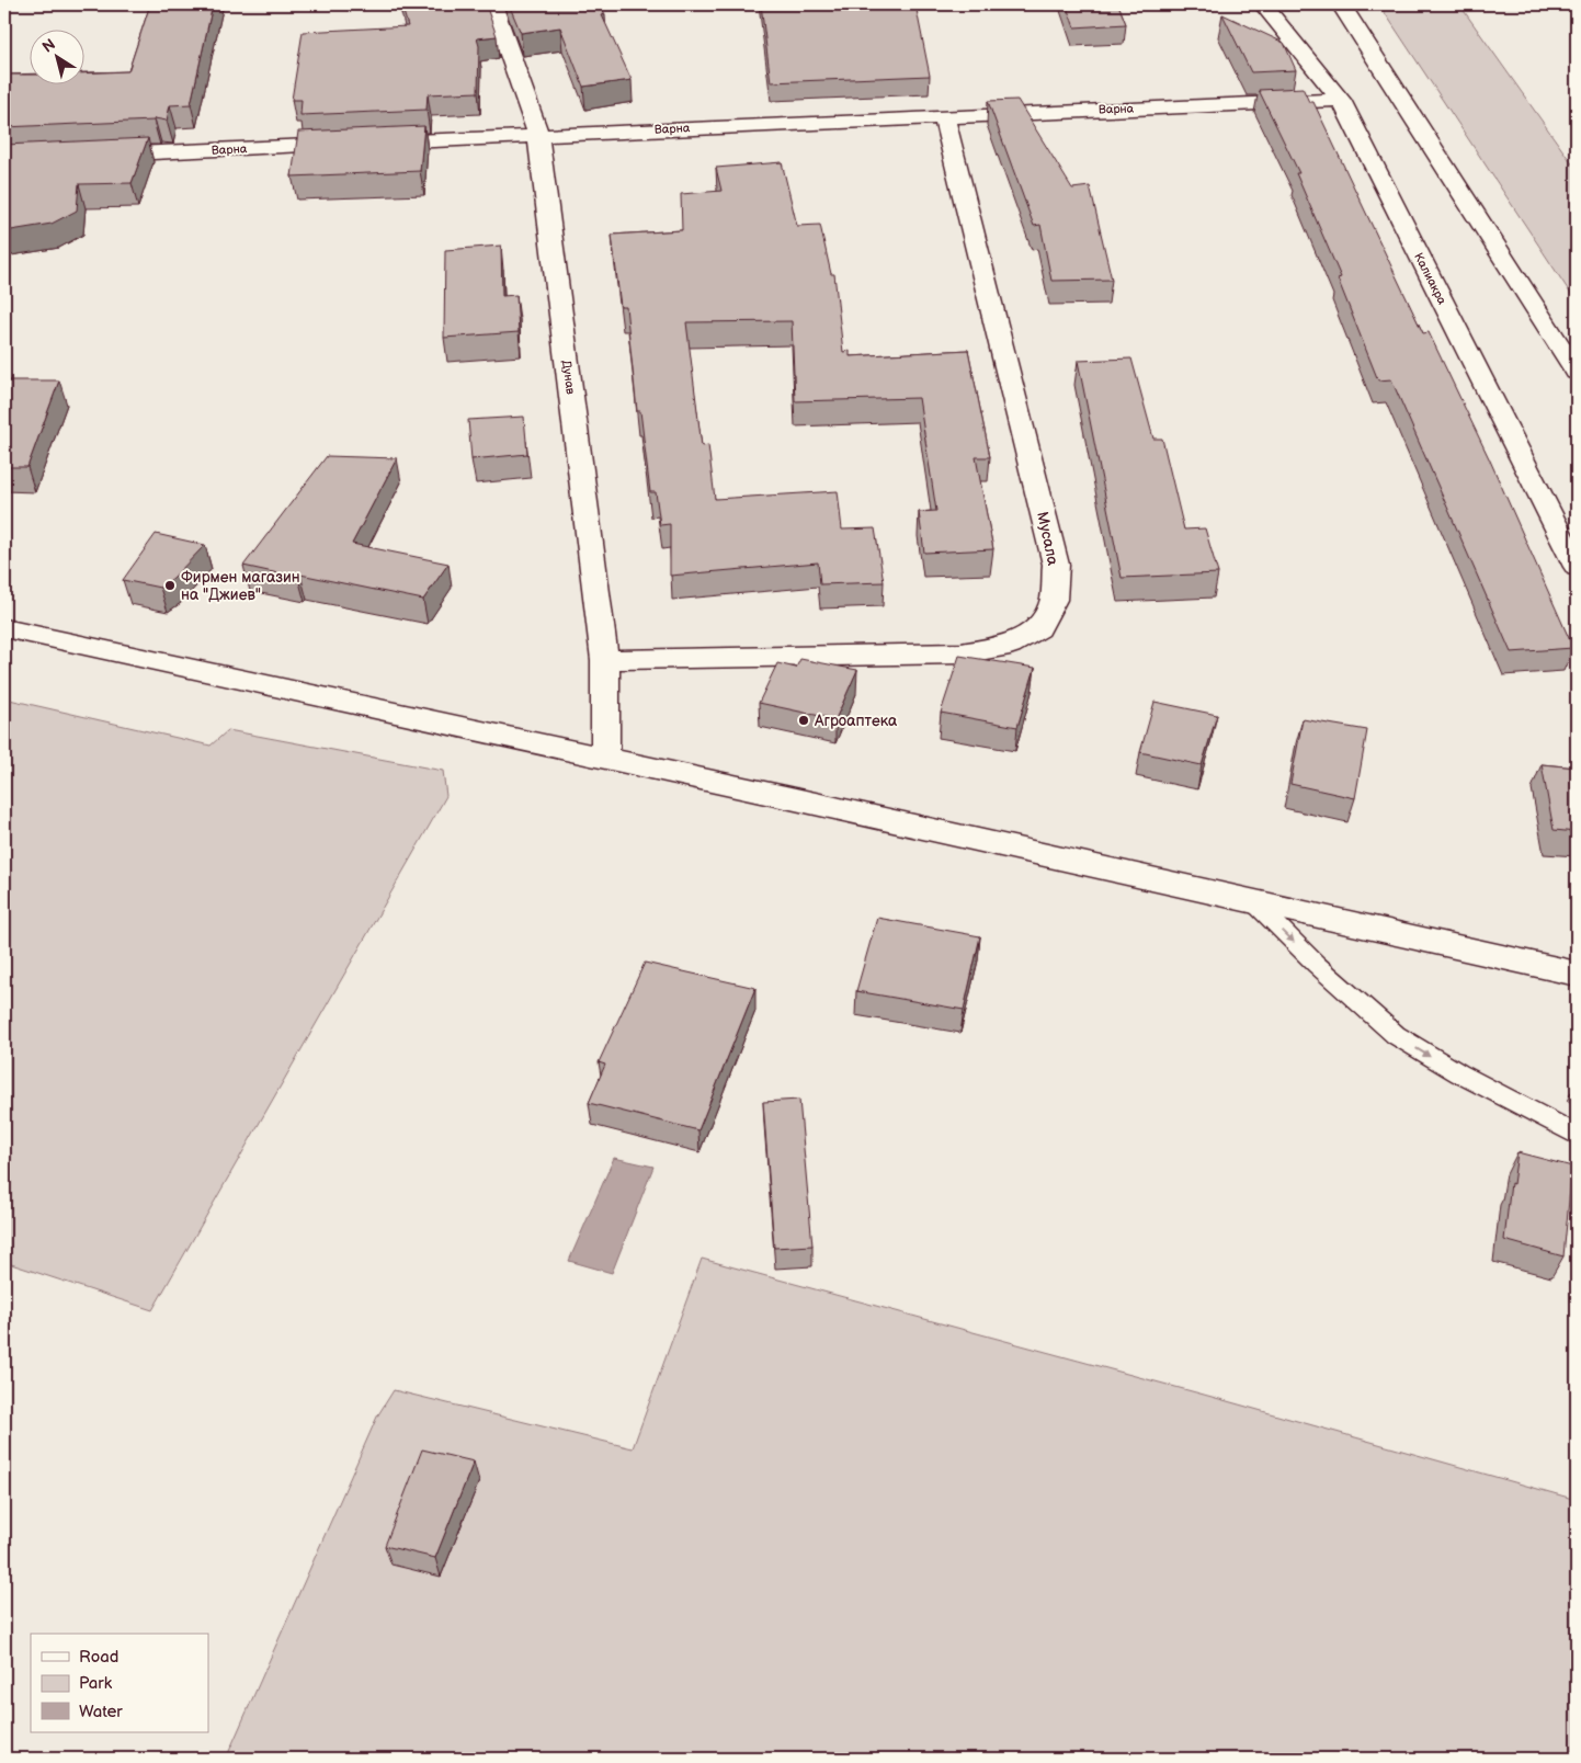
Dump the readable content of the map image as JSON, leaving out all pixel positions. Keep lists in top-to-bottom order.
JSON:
{
  "streets": {
    "street": [
      "Варна",
      "Калиакра",
      "Дунав",
      "Мусала"
    ]
  },
  "crossings": [
    ["Варна", "Калиакра"],
    ["Варна", "Дунав"],
    ["Варна", "Мусала"],
    ["Дунав", "Мусала"]
  ],
  "places": ["Фирмен магазин на \"Джиев\"", "Агроаптека"],
  "legend": ["Road", "Park", "Water"],
  "north": "top left"
}
